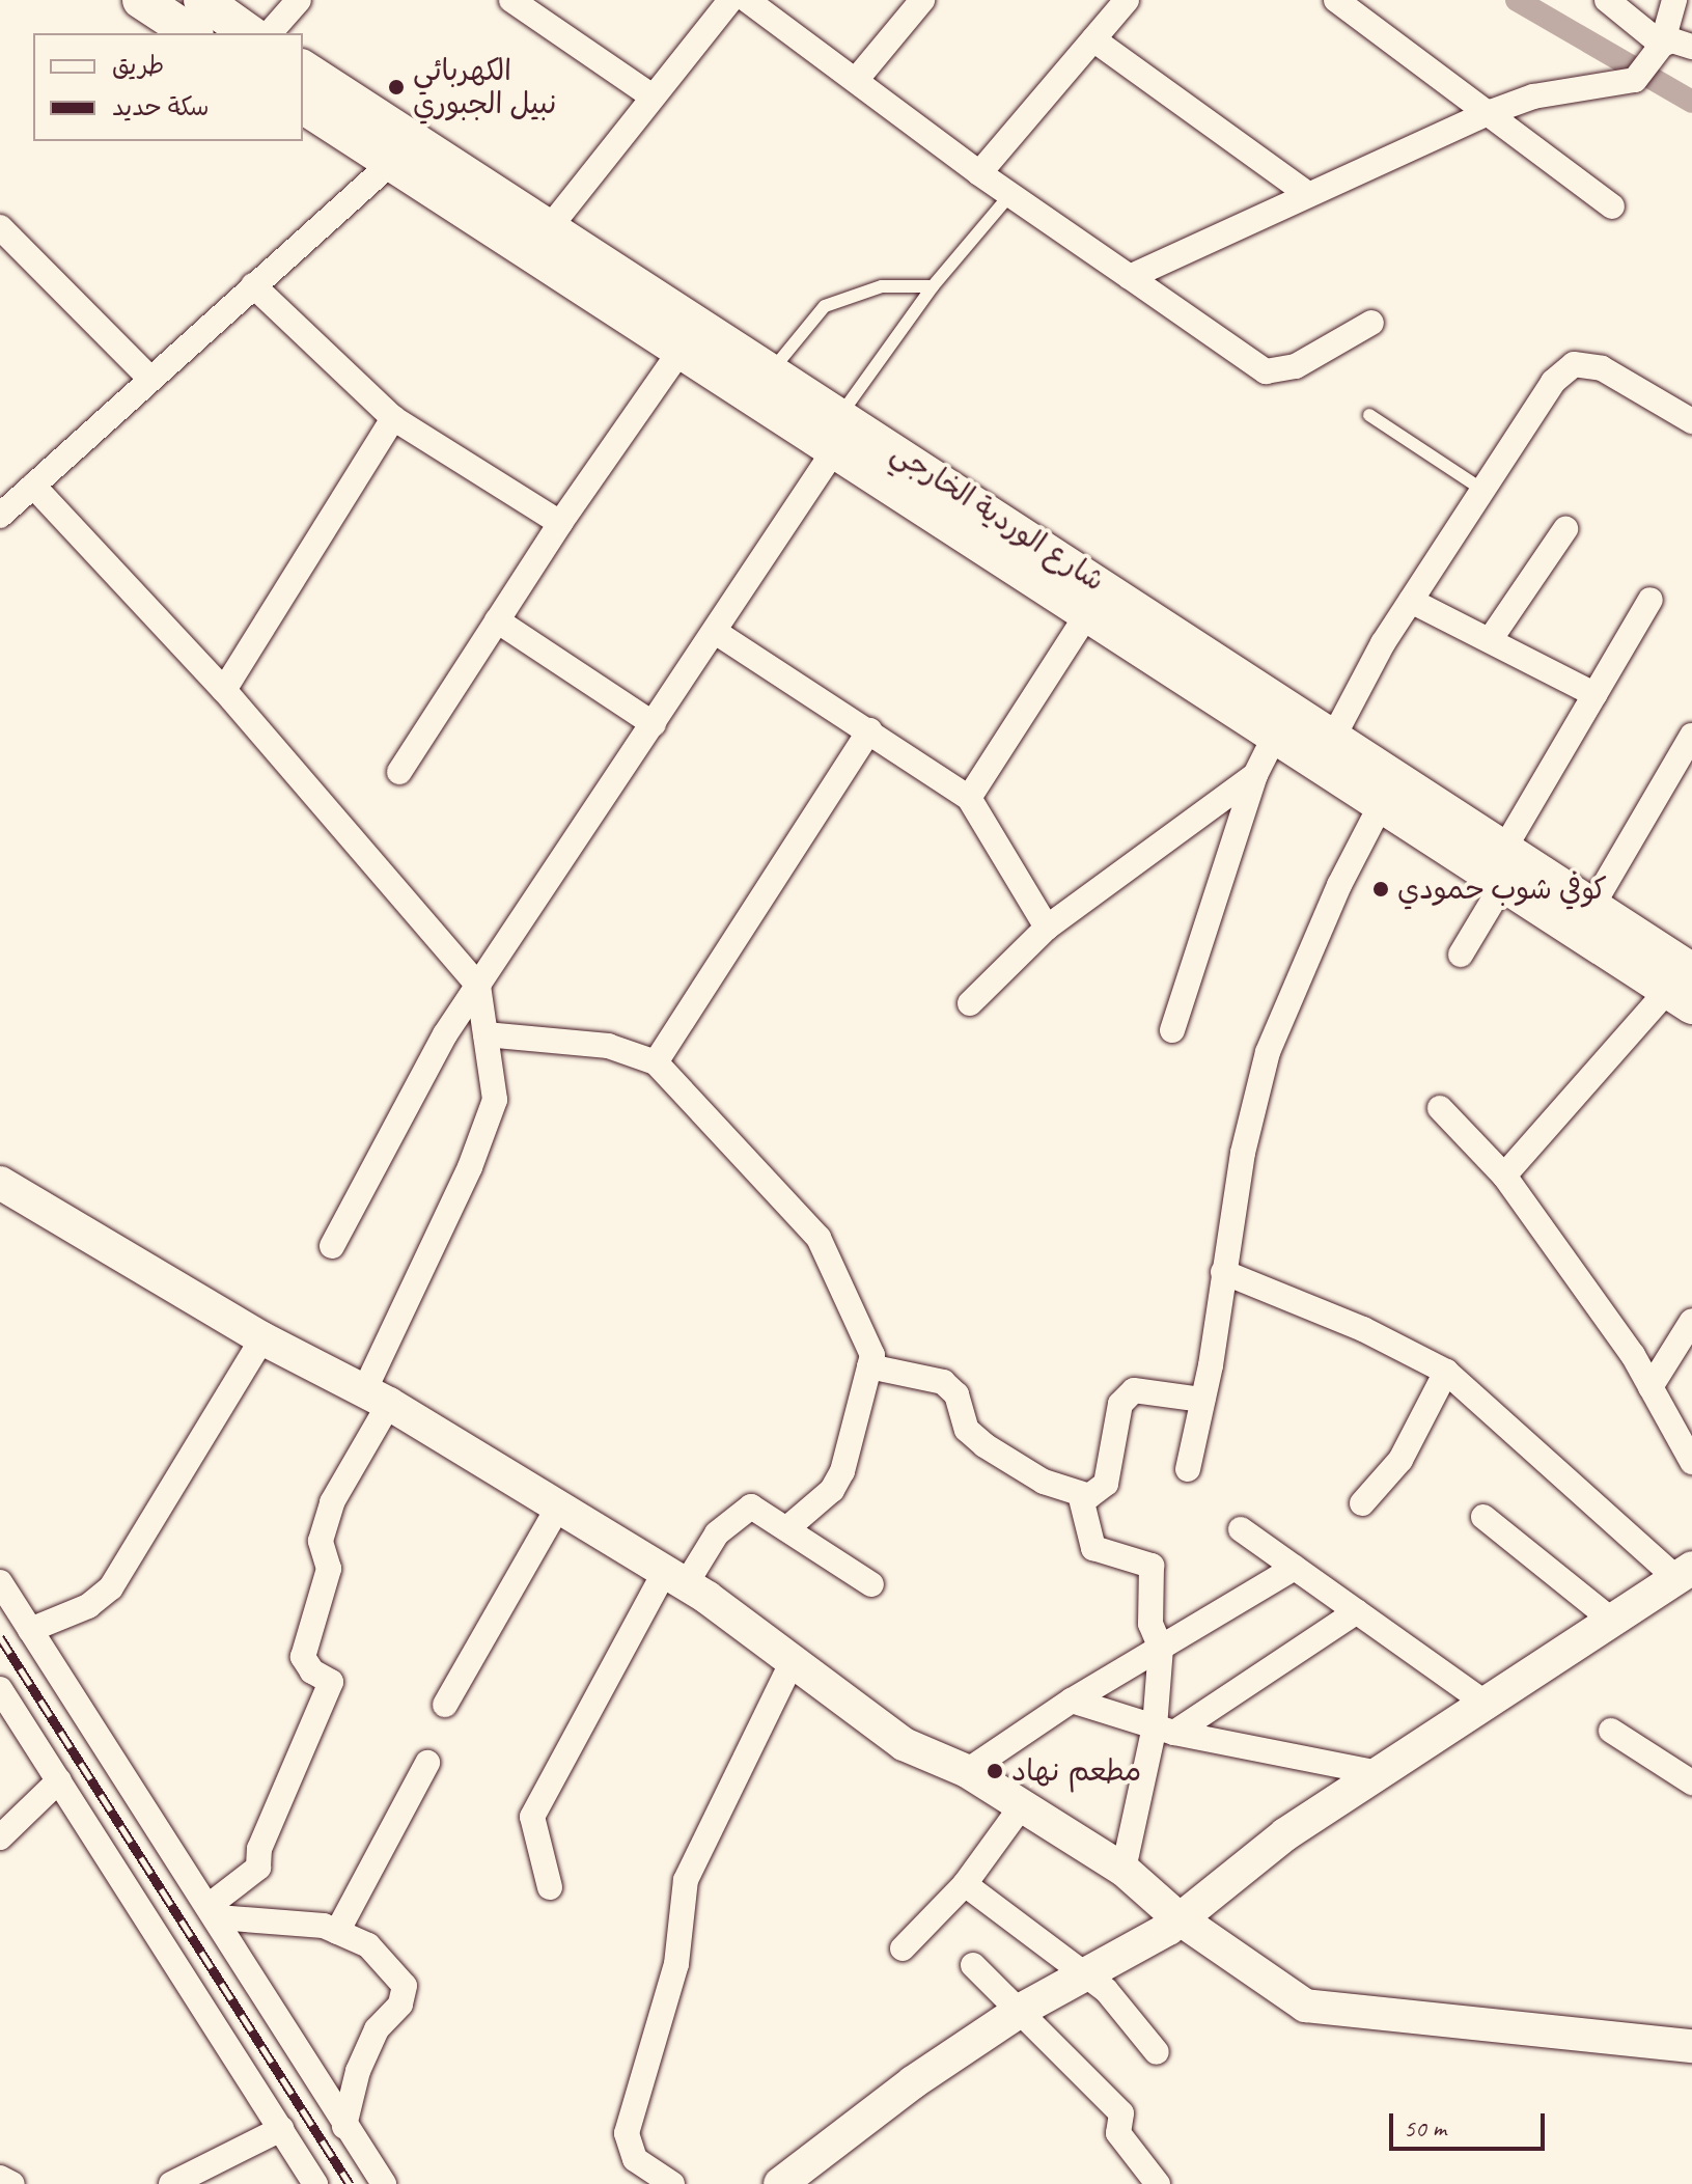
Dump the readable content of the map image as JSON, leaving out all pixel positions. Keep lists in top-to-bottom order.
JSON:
{
  "streets": {
    "main road": ["شارع الوردية الخارجي"]
  },
  "places": ["الكهربائي نبيل الجبوري", "كوفي شوب حمودي", "مطعم نهاد"],
  "legend": ["طريق", "سكة حديد"],
  "scale_bar": "50 m"
}
